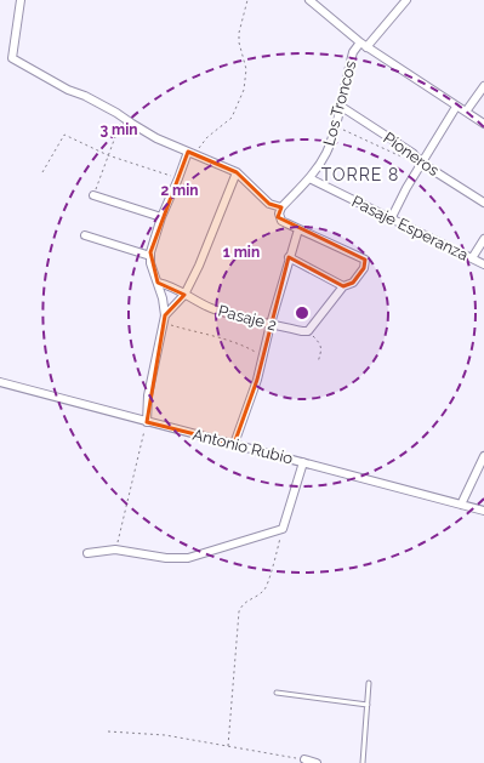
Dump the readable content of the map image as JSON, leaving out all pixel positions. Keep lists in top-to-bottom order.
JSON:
{
  "streets": {
    "street": [
      "Los Troncos",
      "Pioneros",
      "Pasaje Esperanza",
      "Pasaje 2",
      "Antonio Rubio"
    ]
  },
  "crossings": [
    ["Los Troncos", "Pioneros"],
    ["Los Troncos", "Pasaje Esperanza"]
  ],
  "districts": ["TORRE 8"],
  "rings": ["3 min", "2 min", "1 min"]
}
